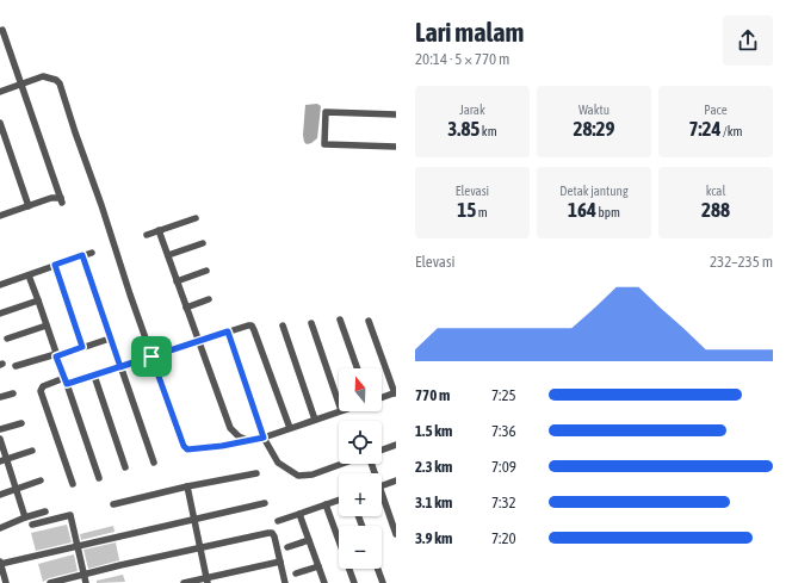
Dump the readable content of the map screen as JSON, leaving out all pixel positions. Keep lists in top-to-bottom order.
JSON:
{
  "north": "top",
  "page": {
    "heading": ["Lari malam", "20:14 · 5 × 770 m"],
    "stats": [
      ["Jarak", "3.85 km"],
      ["Waktu", "28:29"],
      ["Pace", "7:24 /km"],
      ["Elevasi", "15 m"],
      ["Detak jantung", "164 bpm"],
      ["kcal", "288"]
    ],
    "chart": ["Elevasi", "232–235 m"],
    "map_buttons": ["+", "−"],
    "list": [
      {
        "name": "770 m",
        "note": "7:25"
      },
      {
        "name": "1.5 km",
        "note": "7:36"
      },
      {
        "name": "2.3 km",
        "note": "7:09"
      },
      {
        "name": "3.1 km",
        "note": "7:32"
      },
      {
        "name": "3.9 km",
        "note": "7:20"
      }
    ]
  }
}
